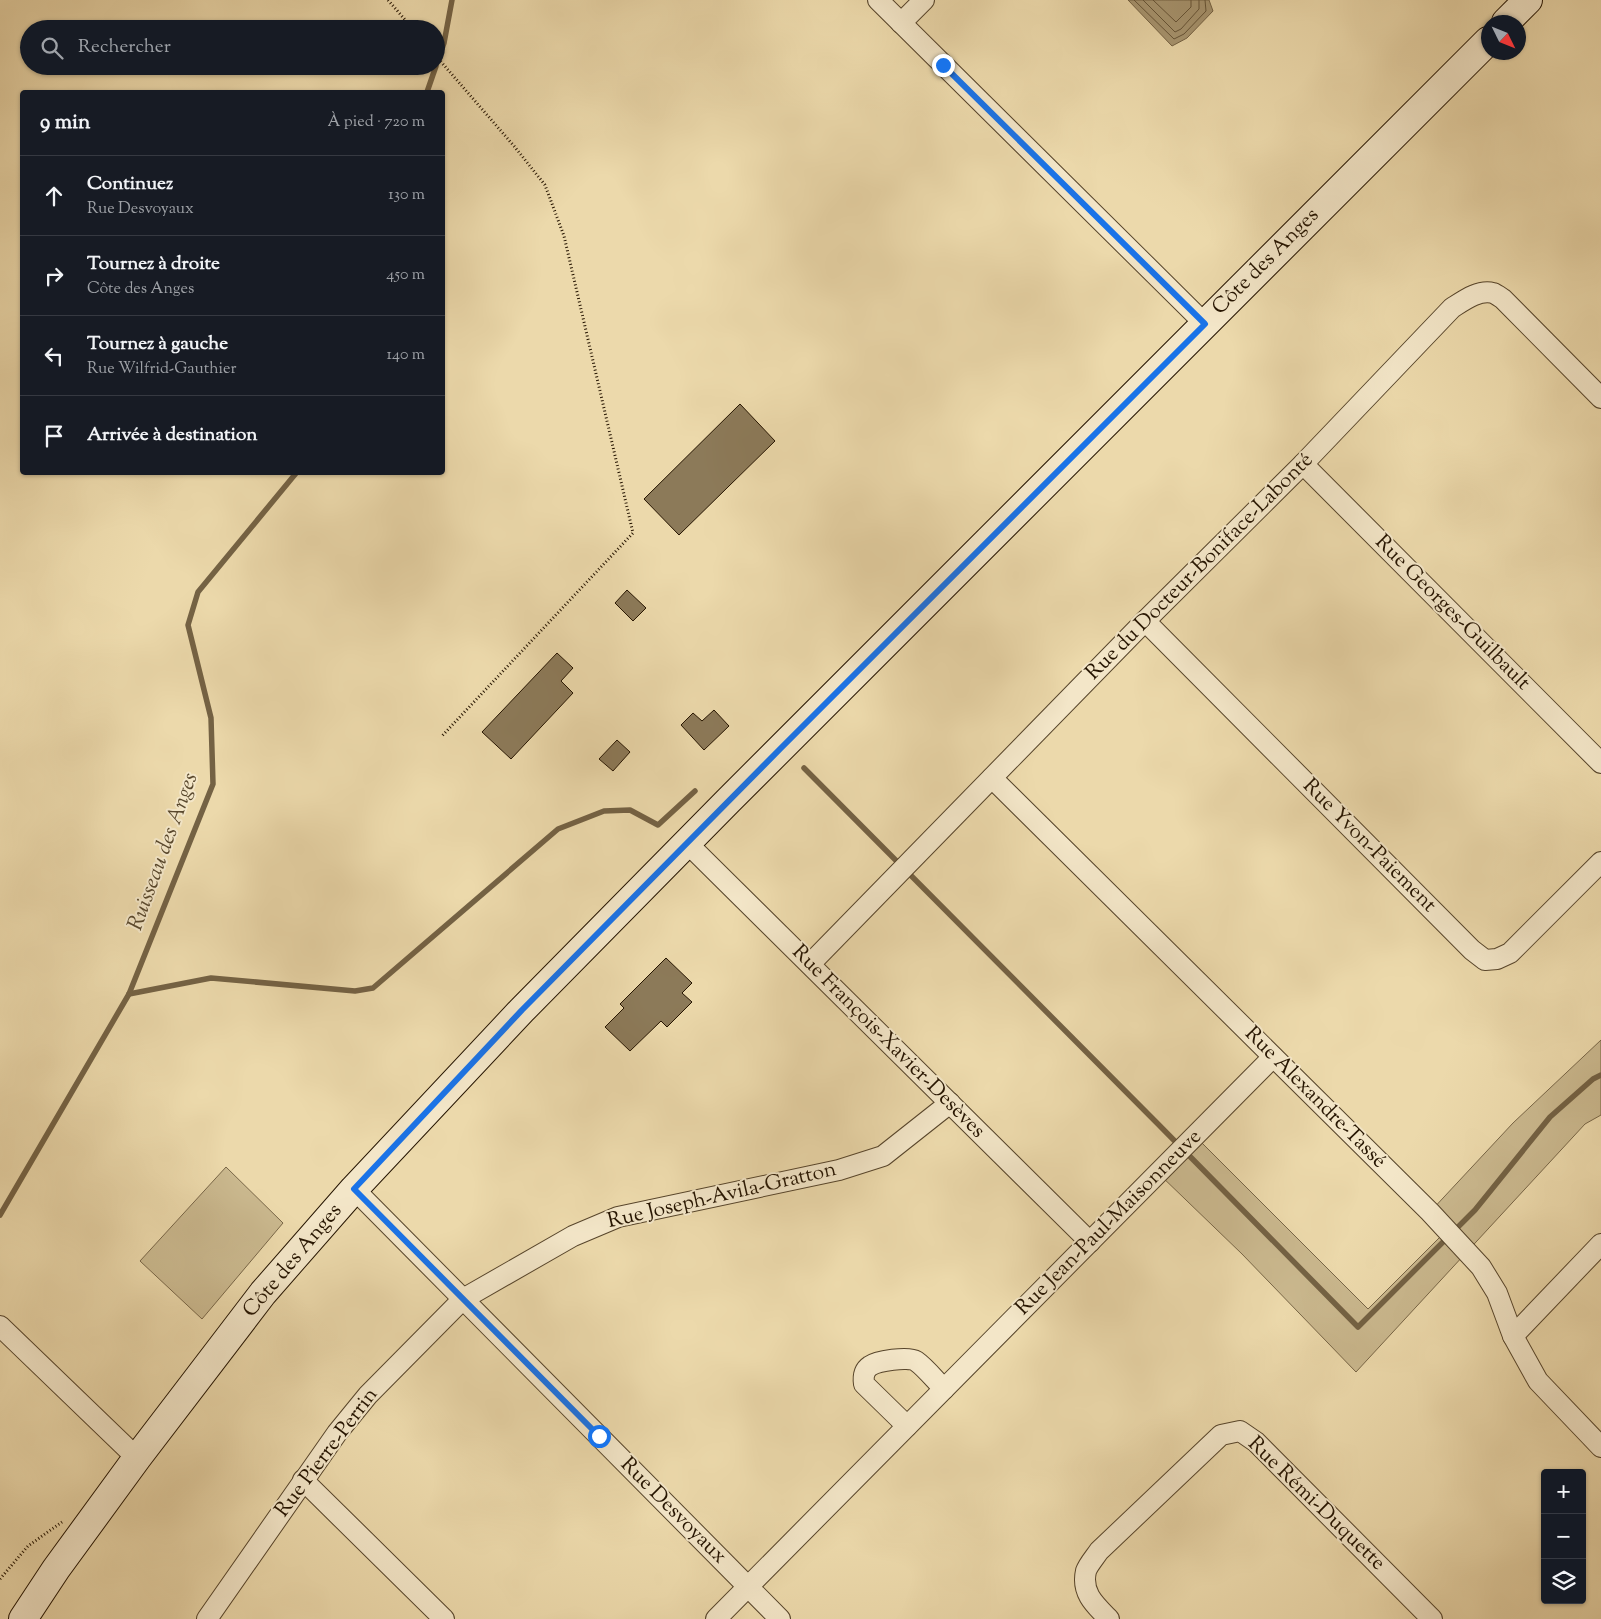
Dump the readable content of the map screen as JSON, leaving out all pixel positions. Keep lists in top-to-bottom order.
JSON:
{
  "streets": {
    "street": [
      "Côte des Anges",
      "Rue du Docteur-Boniface-Labonté",
      "Rue Georges-Guilbault",
      "Rue Yvon-Paiement",
      "Rue François-Xavier-Desèves",
      "Rue Alexandre-Tassé",
      "Rue Joseph-Avila-Gratton",
      "Rue Jean-Paul-Maisonneuve",
      "Rue Pierre-Perrin",
      "Rue Rémi-Duquette",
      "Rue Desvoyaux"
    ]
  },
  "crossings": [
    ["Côte des Anges", "Rue François-Xavier-Desèves"],
    ["Côte des Anges", "Rue Desvoyaux"],
    ["Rue du Docteur-Boniface-Labonté", "Rue Georges-Guilbault"],
    ["Rue du Docteur-Boniface-Labonté", "Rue Yvon-Paiement"],
    ["Rue du Docteur-Boniface-Labonté", "Rue François-Xavier-Desèves"],
    ["Rue du Docteur-Boniface-Labonté", "Rue Alexandre-Tassé"],
    ["Rue François-Xavier-Desèves", "Rue Joseph-Avila-Gratton"],
    ["Rue François-Xavier-Desèves", "Rue Jean-Paul-Maisonneuve"],
    ["Rue Alexandre-Tassé", "Rue Jean-Paul-Maisonneuve"],
    ["Rue Joseph-Avila-Gratton", "Rue Pierre-Perrin"],
    ["Rue Joseph-Avila-Gratton", "Rue Desvoyaux"],
    ["Rue Jean-Paul-Maisonneuve", "Rue Desvoyaux"],
    ["Rue Pierre-Perrin", "Rue Desvoyaux"]
  ],
  "water": ["Ruisseau des Anges"],
  "north": "bottom right",
  "page": {
    "search": "Rechercher",
    "heading": ["9 min", "À pied · 720 m"],
    "list": [
      ["Continuez", "Rue Desvoyaux", "130 m"],
      ["Tournez à droite", "Côte des Anges", "450 m"],
      ["Tournez à gauche", "Rue Wilfrid-Gauthier", "140 m"],
      "Arrivée à destination"
    ],
    "map_buttons": ["+", "−"]
  }
}
